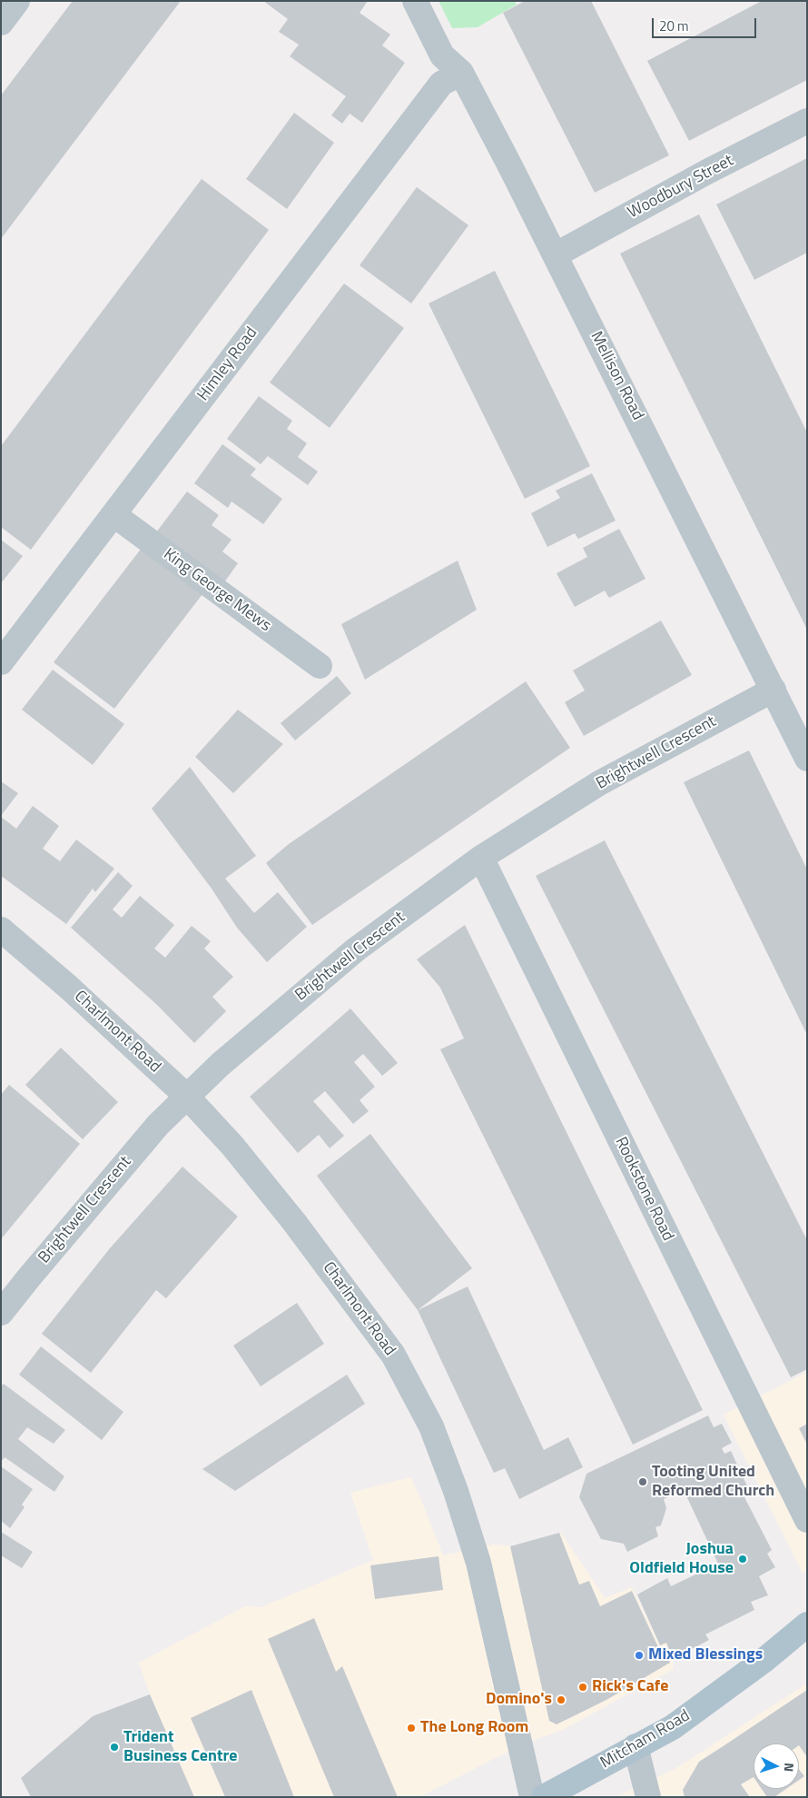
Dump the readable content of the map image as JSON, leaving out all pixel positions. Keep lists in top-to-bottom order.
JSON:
{
  "streets": {
    "main road": ["Mitcham Road"],
    "street": [
      "Woodbury Street",
      "Himley Road",
      "Mellison Road",
      "King George Mews",
      "Brightwell Crescent",
      "Charlmont Road",
      "Rookstone Road"
    ]
  },
  "crossings": [
    ["Woodbury Street", "Mellison Road"],
    ["Himley Road", "Mellison Road"],
    ["Himley Road", "King George Mews"],
    ["Mellison Road", "Brightwell Crescent"],
    ["Brightwell Crescent", "Charlmont Road"],
    ["Brightwell Crescent", "Rookstone Road"]
  ],
  "places": [
    "Tooting United Reformed Church",
    "Joshua Oldfield House",
    "Mixed Blessings",
    "Rick's Cafe",
    "Domino's",
    "The Long Room",
    "Trident Business Centre"
  ],
  "scale_bar": "20 m",
  "north": "right"
}
